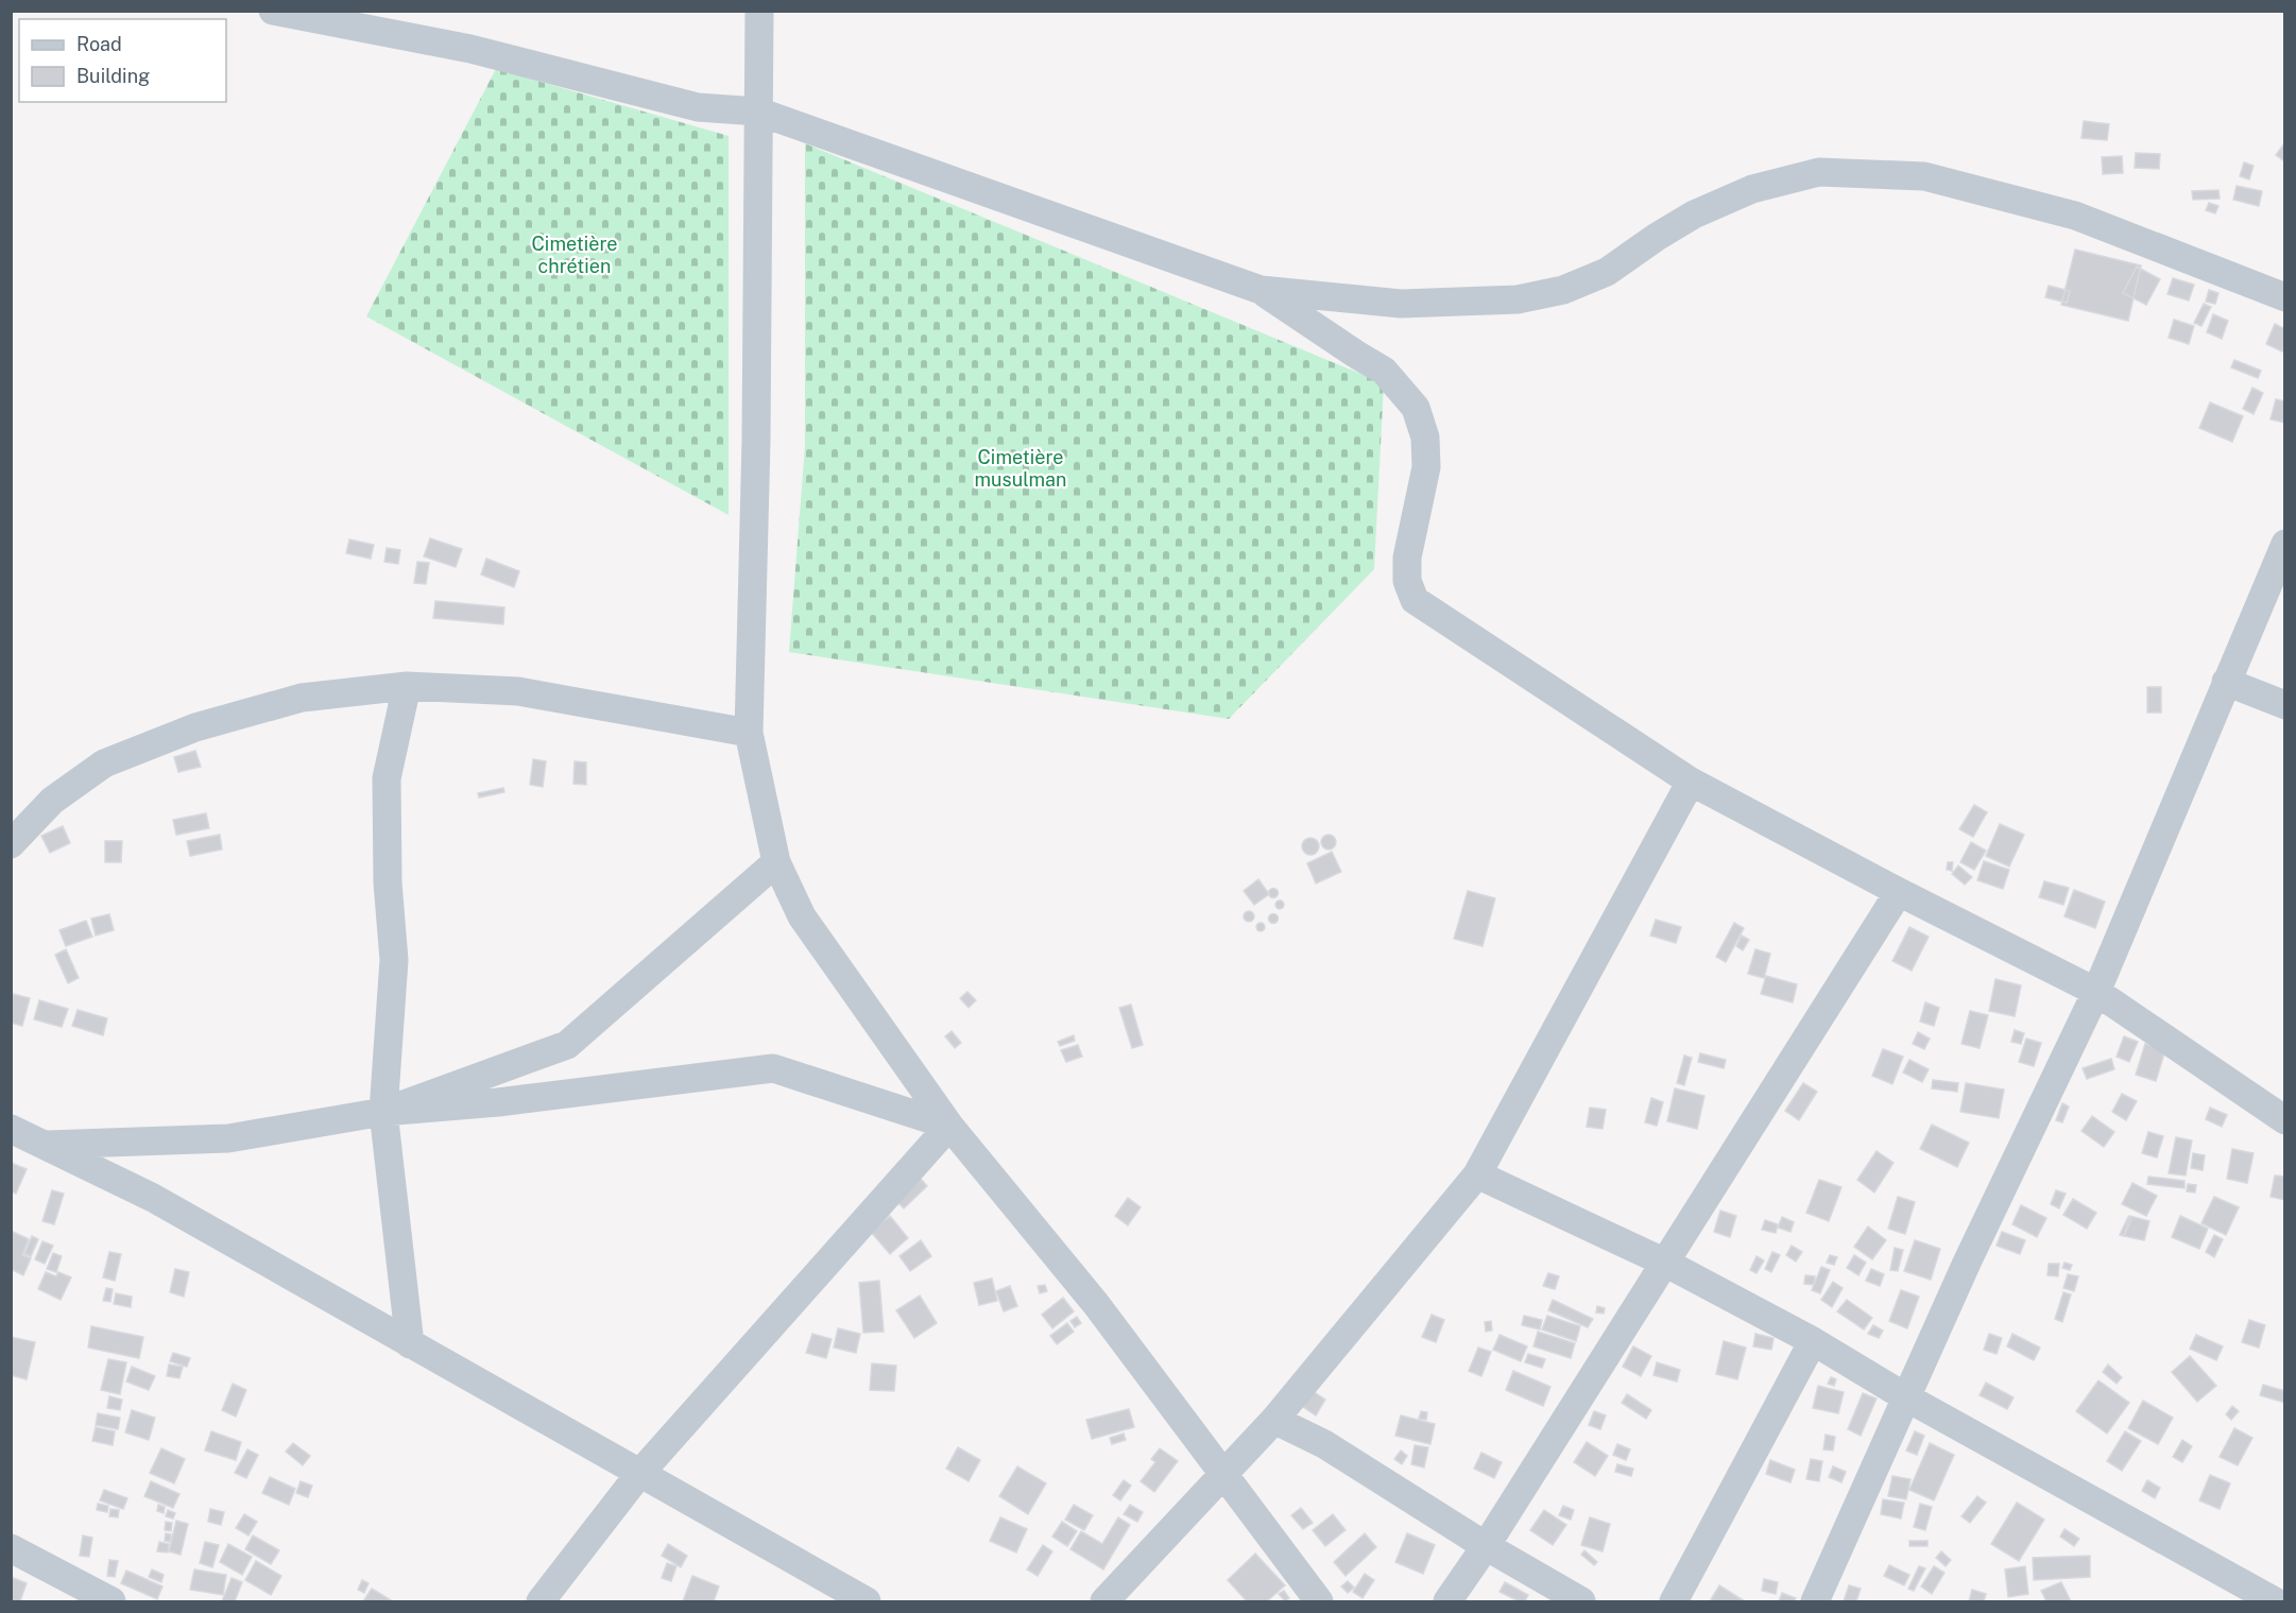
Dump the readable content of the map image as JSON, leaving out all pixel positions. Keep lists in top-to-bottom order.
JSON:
{
  "parks": ["Cimetière chrétien", "Cimetière musulman"],
  "legend": ["Road", "Building"]
}
